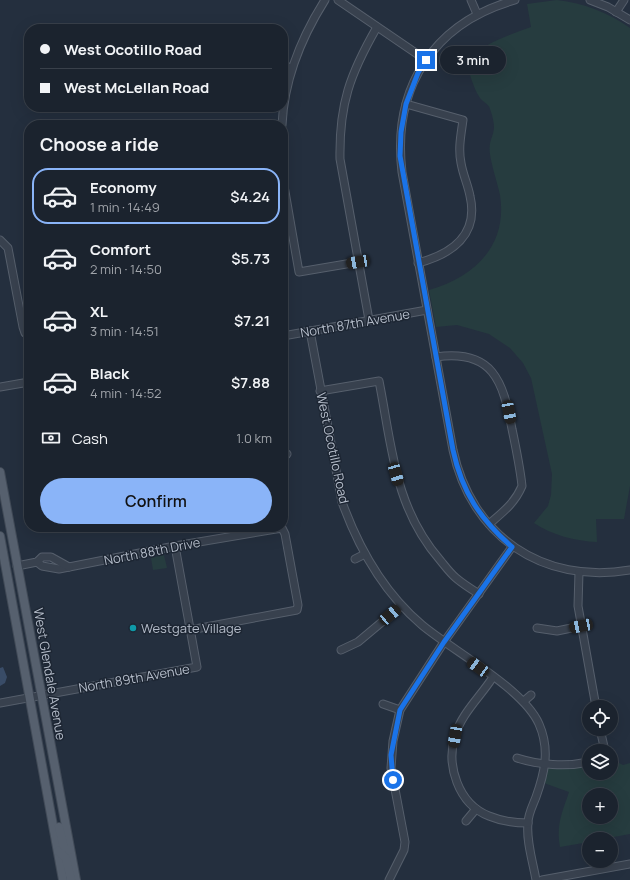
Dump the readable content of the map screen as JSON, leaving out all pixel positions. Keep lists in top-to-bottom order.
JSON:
{
  "streets": {
    "main road": ["West Glendale Avenue"],
    "street": [
      "North 87th Avenue",
      "West Ocotillo Road",
      "North 88th Drive",
      "North 89th Avenue"
    ]
  },
  "crossings": [
    ["North 87th Avenue", "West Ocotillo Road"],
    ["North 88th Drive", "North 89th Avenue"],
    ["West Glendale Avenue", "North 89th Avenue"]
  ],
  "places": ["Westgate Village"],
  "page": {
    "banner": ["West Ocotillo Road", "West McLellan Road"],
    "bubble": "3 min",
    "heading": "Choose a ride",
    "list": [
      {
        "name": "Economy",
        "note": "1 min · 14:49",
        "value": "$4.24"
      },
      {
        "name": "Comfort",
        "note": "2 min · 14:50",
        "value": "$5.73"
      },
      {
        "name": "XL",
        "note": "3 min · 14:51",
        "value": "$7.21"
      },
      {
        "name": "Black",
        "note": "4 min · 14:52",
        "value": "$7.88"
      }
    ],
    "pay": ["Cash", "1.0 km"],
    "buttons": "Confirm",
    "map_buttons": ["+", "−"]
  }
}
